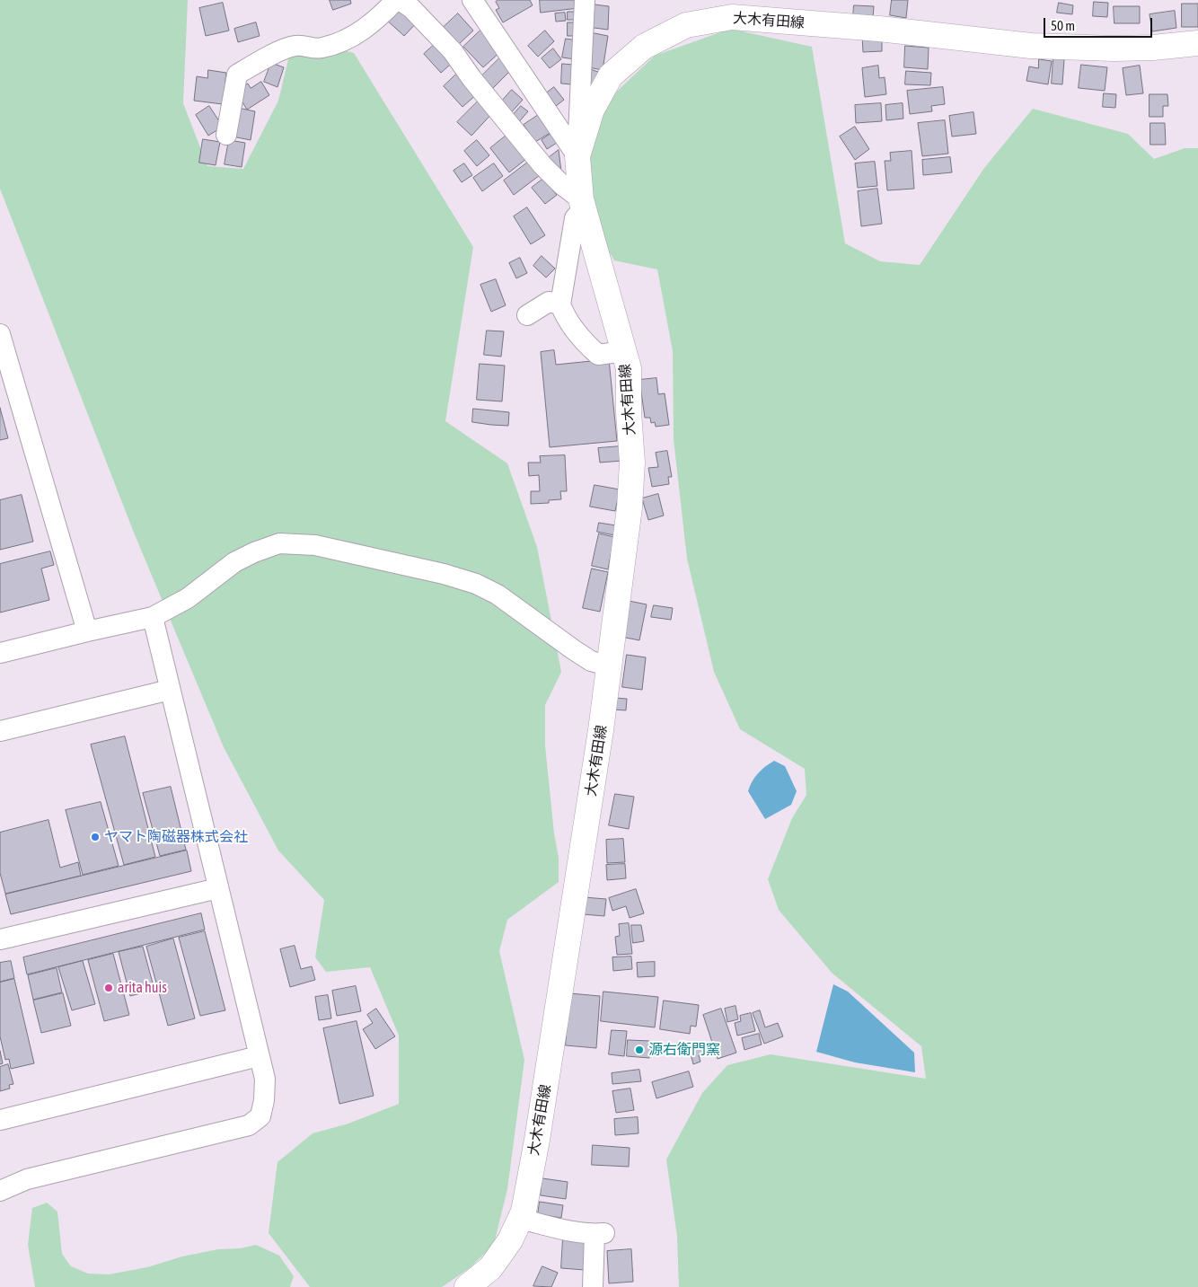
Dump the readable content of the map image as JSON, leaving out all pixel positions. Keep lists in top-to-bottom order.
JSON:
{
  "streets": {
    "main road": ["大木有田線"]
  },
  "places": ["ヤマト陶磁器株式会社", "arita huis", "源右衛門窯"],
  "scale_bar": "50 m"
}
